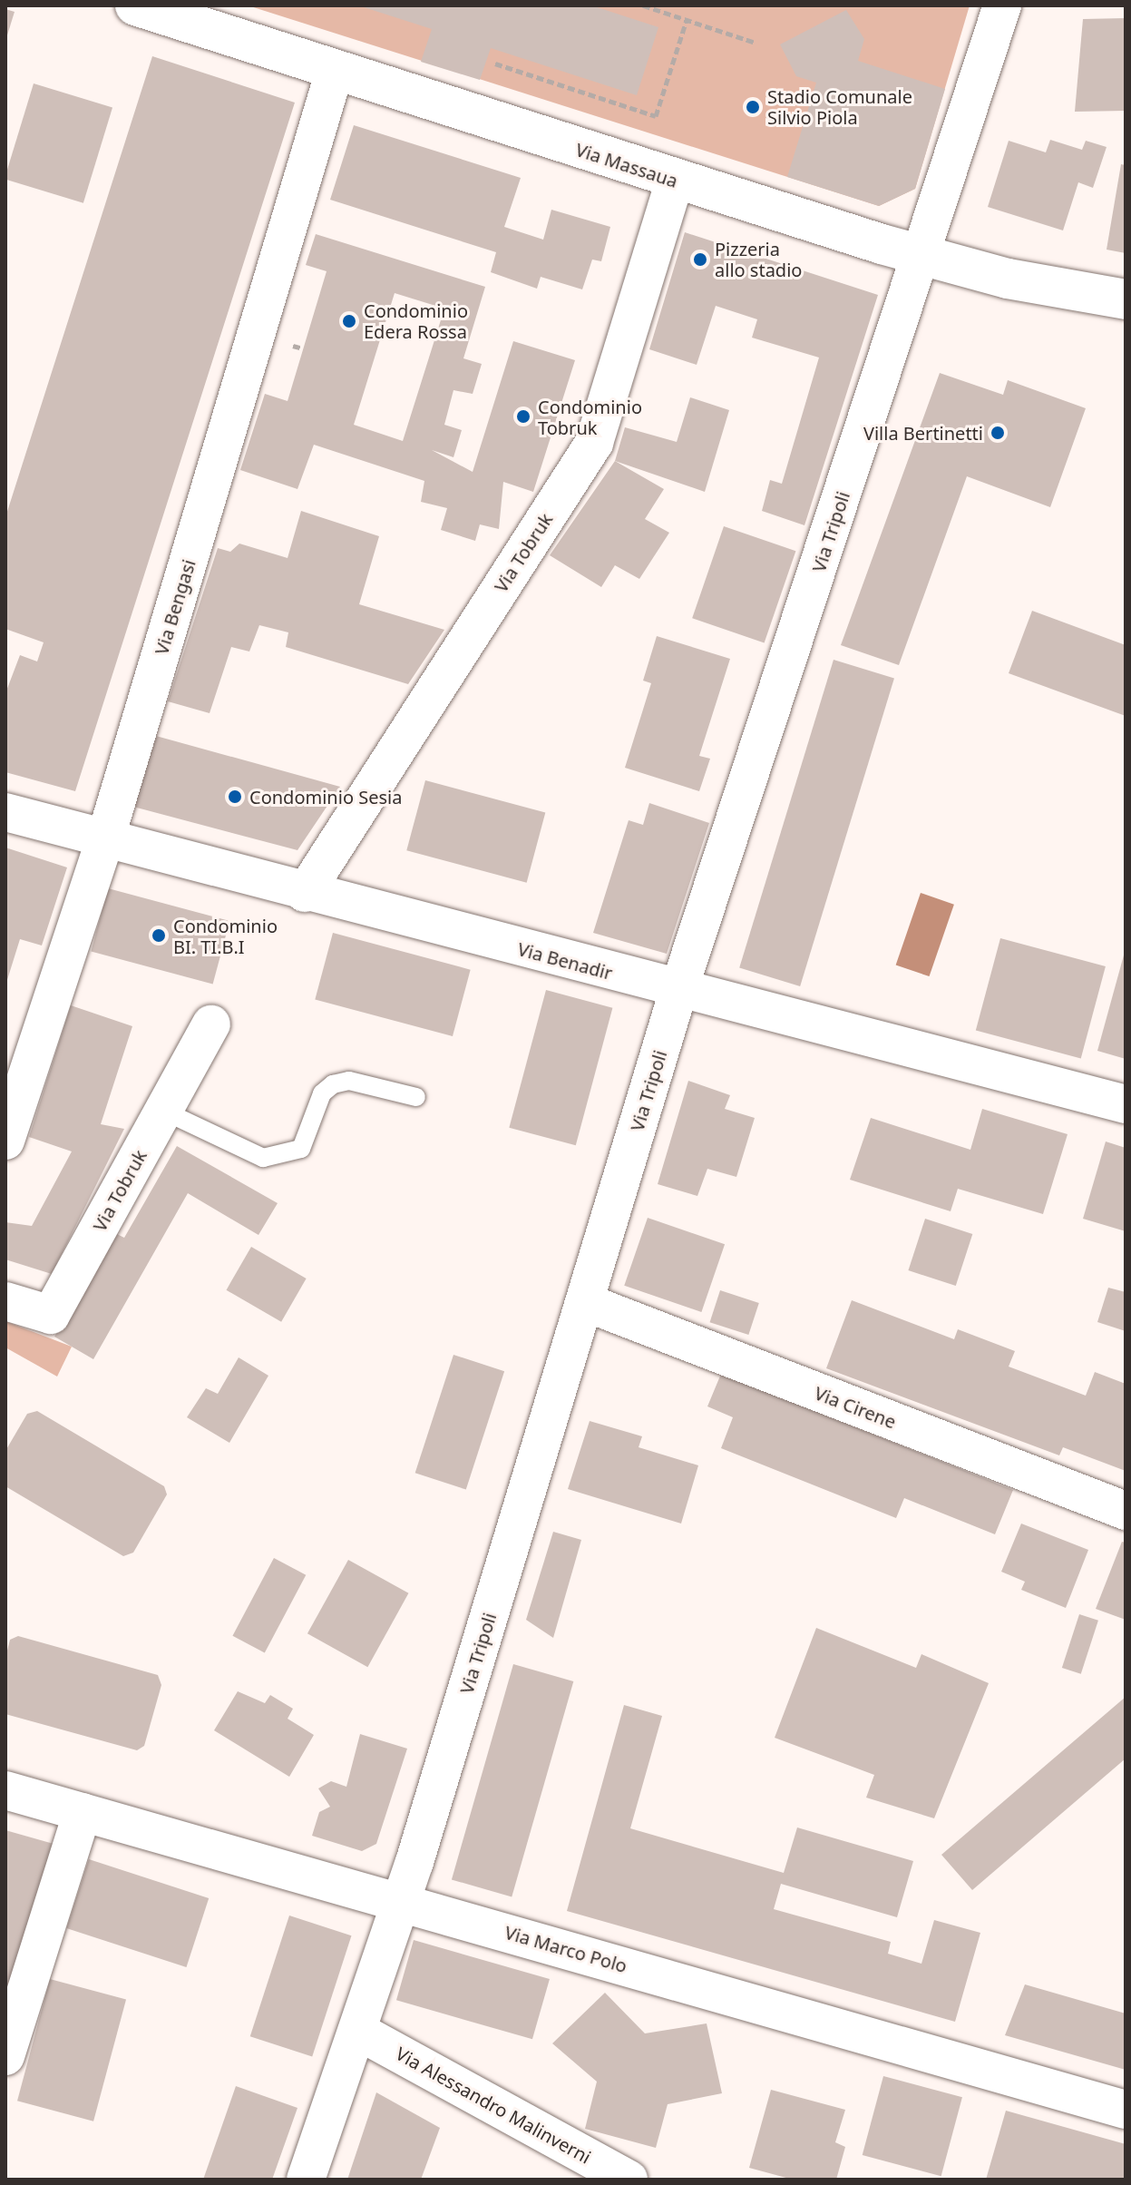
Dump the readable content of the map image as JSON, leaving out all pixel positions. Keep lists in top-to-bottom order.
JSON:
{
  "streets": {
    "street": [
      "Via Massaua",
      "Via Tripoli",
      "Via Tobruk",
      "Via Bengasi",
      "Via Benadir",
      "Via Cirene",
      "Via Marco Polo",
      "Via Alessandro Malinverni"
    ]
  },
  "crossings": [
    ["Via Massaua", "Via Tripoli"],
    ["Via Massaua", "Via Tobruk"],
    ["Via Massaua", "Via Bengasi"],
    ["Via Tripoli", "Via Benadir"],
    ["Via Tripoli", "Via Cirene"],
    ["Via Tripoli", "Via Marco Polo"],
    ["Via Tripoli", "Via Alessandro Malinverni"],
    ["Via Tobruk", "Via Benadir"],
    ["Via Bengasi", "Via Benadir"]
  ],
  "places": [
    "Stadio Comunale Silvio Piola",
    "Pizzeria allo stadio",
    "Condominio Edera Rossa",
    "Condominio Tobruk",
    "Villa Bertinetti",
    "Condominio Sesia",
    "Condominio BI. TI.B.I"
  ]
}
